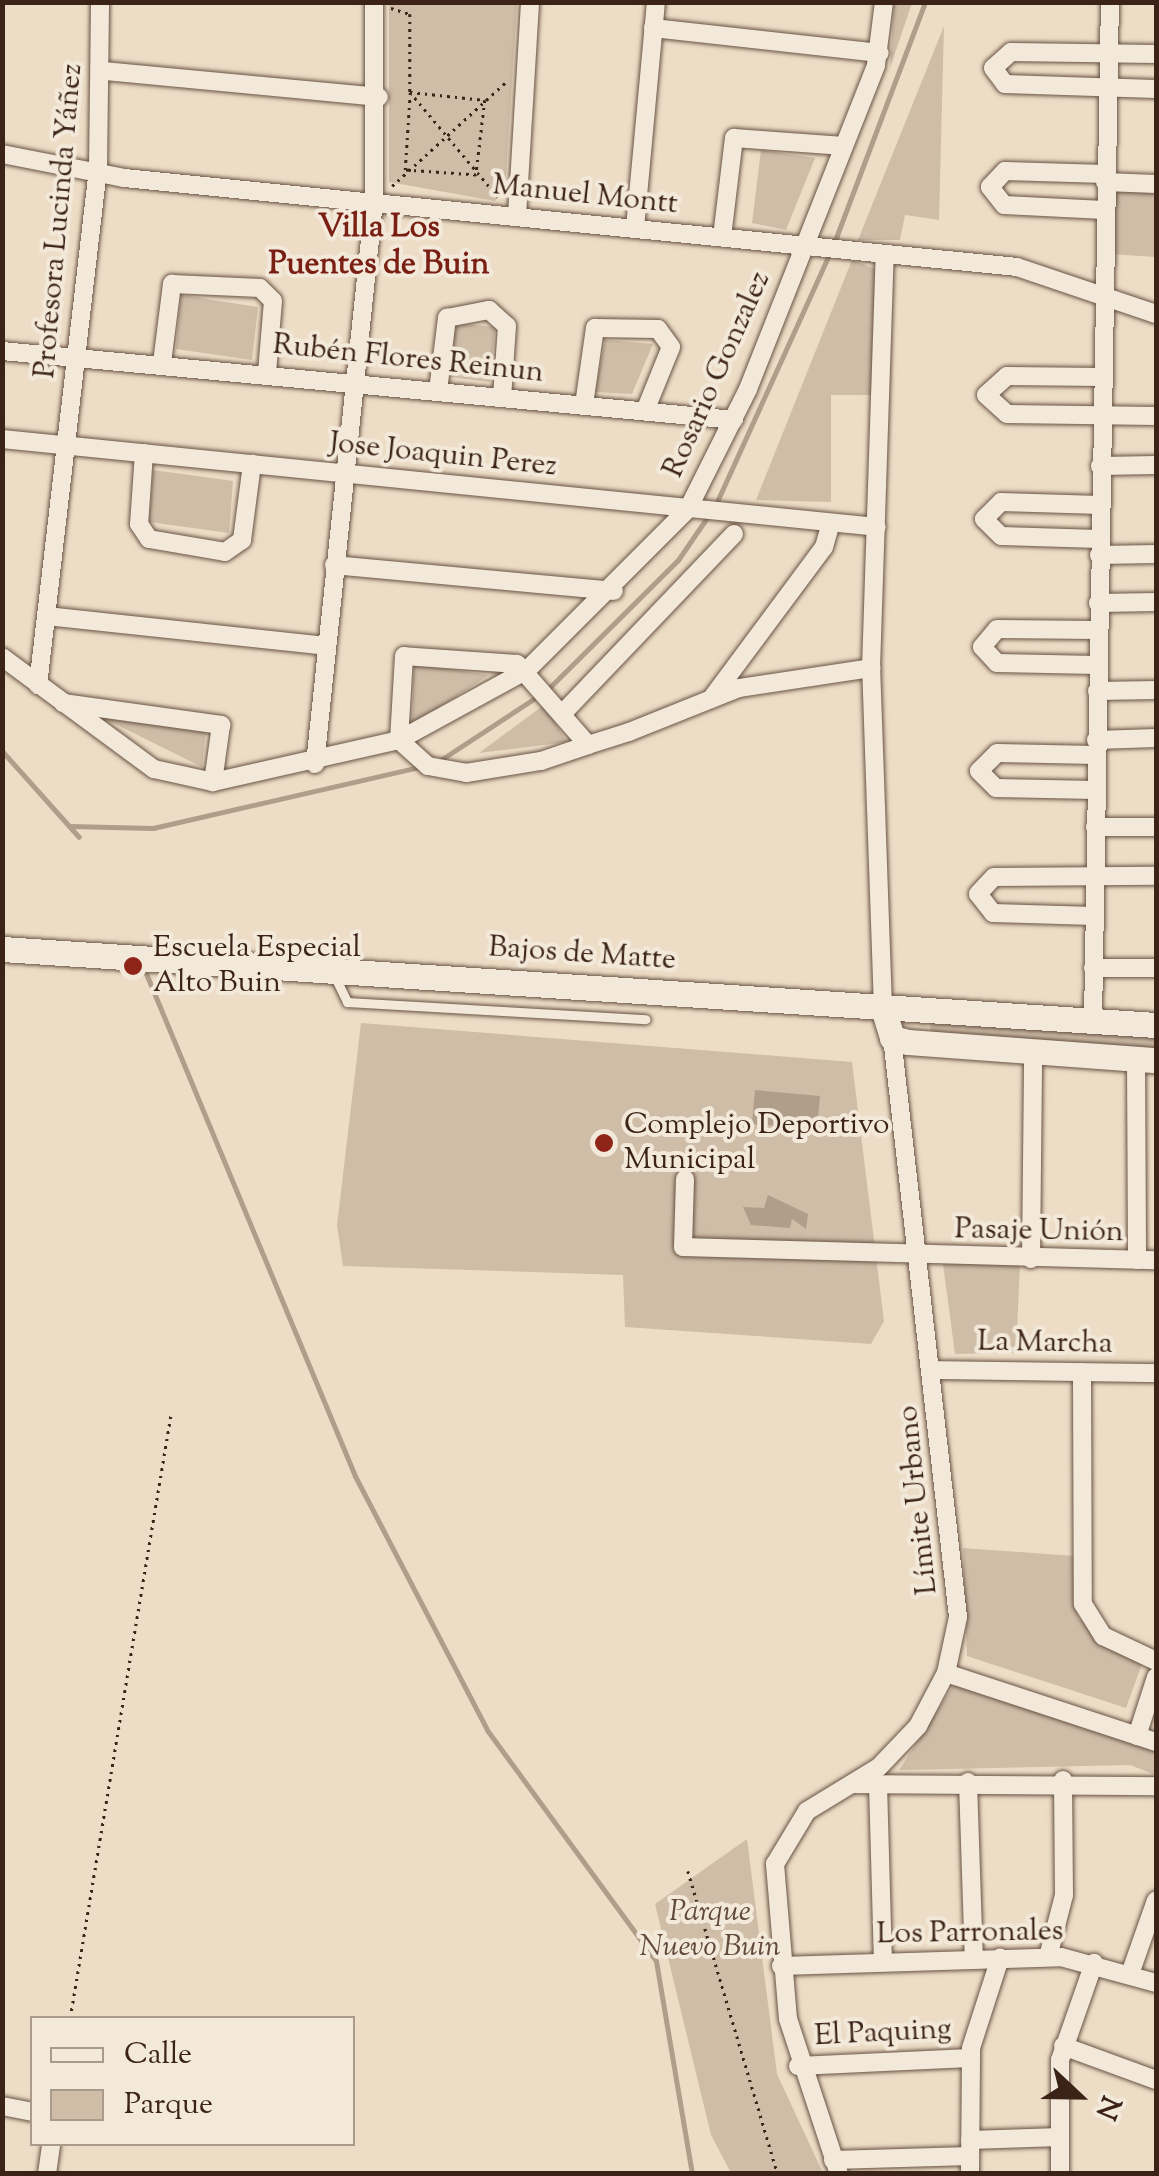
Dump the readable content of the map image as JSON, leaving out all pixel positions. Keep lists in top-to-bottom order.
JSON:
{
  "streets": {
    "main road": ["Bajos de Matte"],
    "street": [
      "Manuel Montt",
      "Profesora Lucinda Yáñez",
      "Rubén Flores Reinun",
      "Rosario Gonzalez",
      "Jose Joaquin Perez",
      "Pasaje Unión",
      "La Marcha",
      "Límite Urbano",
      "Los Parronales",
      "El Paquing"
    ]
  },
  "crossings": [
    ["Manuel Montt", "Profesora Lucinda Yáñez"],
    ["Manuel Montt", "Rosario Gonzalez"],
    ["Profesora Lucinda Yáñez", "Rubén Flores Reinun"],
    ["Profesora Lucinda Yáñez", "Rosario Gonzalez"],
    ["Profesora Lucinda Yáñez", "Jose Joaquin Perez"],
    ["Rubén Flores Reinun", "Rosario Gonzalez"],
    ["Rosario Gonzalez", "Jose Joaquin Perez"],
    ["Pasaje Unión", "Límite Urbano"],
    ["La Marcha", "Límite Urbano"],
    ["Límite Urbano", "Los Parronales"],
    ["Límite Urbano", "El Paquing"]
  ],
  "districts": ["Villa Los Puentes de Buin"],
  "parks": ["Parque Nuevo Buin"],
  "places": ["Escuela Especial Alto Buin", "Complejo Deportivo Municipal"],
  "legend": ["Calle", "Parque"],
  "north": "right"
}
